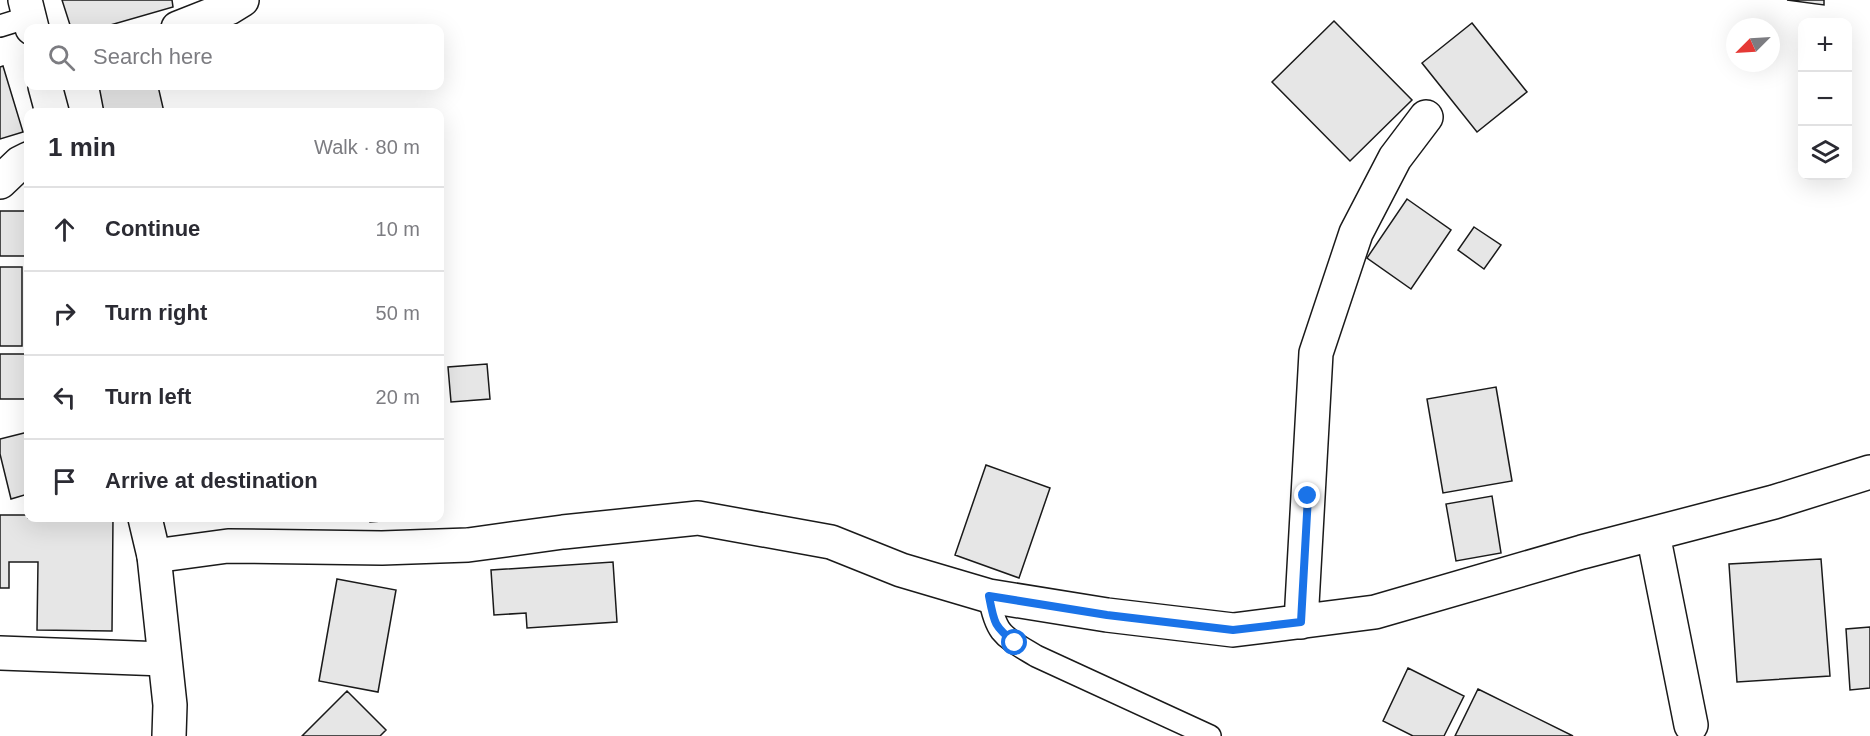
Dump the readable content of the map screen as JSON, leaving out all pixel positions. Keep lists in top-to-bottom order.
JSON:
{
  "north": "bottom left",
  "page": {
    "map_buttons": ["+", "−"],
    "search": "Search here",
    "heading": ["1 min", "Walk · 80 m"],
    "list": [
      ["Continue", "10 m"],
      ["Turn right", "50 m"],
      ["Turn left", "20 m"],
      "Arrive at destination"
    ]
  }
}
